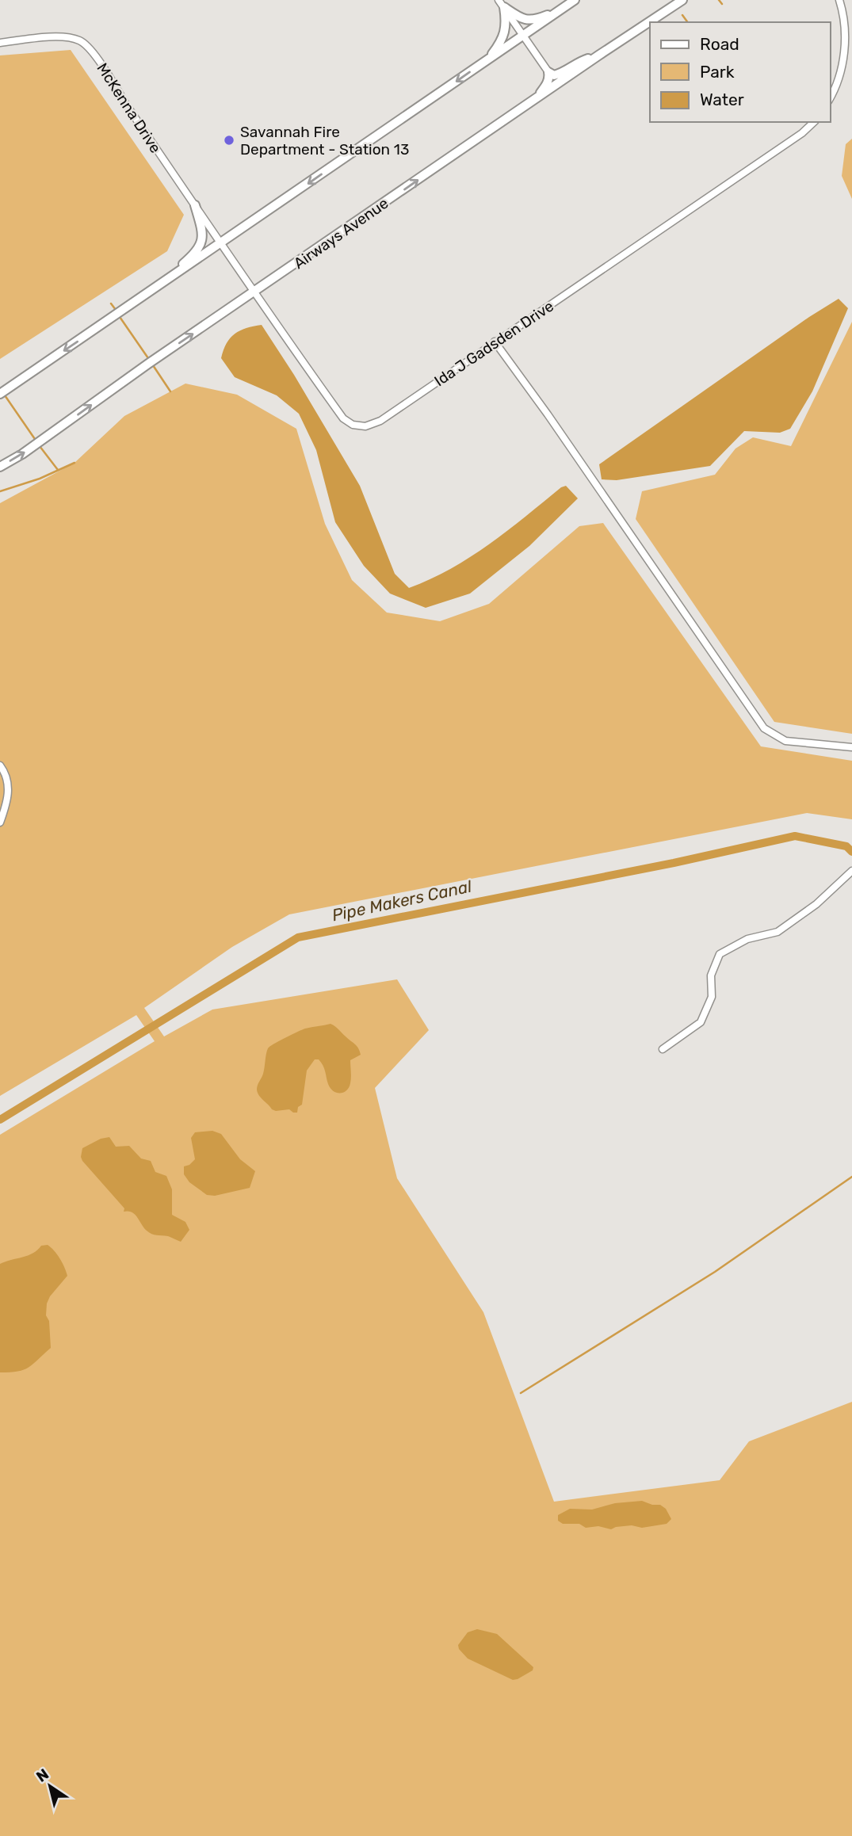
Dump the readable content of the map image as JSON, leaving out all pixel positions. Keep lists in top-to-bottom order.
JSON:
{
  "streets": {
    "main road": ["Airways Avenue"],
    "street": ["McKenna Drive", "Ida J Gadsden Drive"]
  },
  "crossings": [
    ["McKenna Drive", "Ida J Gadsden Drive"],
    ["Airways Avenue", "Ida J Gadsden Drive"]
  ],
  "water": ["Pipe Makers Canal"],
  "places": ["Savannah Fire Department - Station 13"],
  "legend": ["Road", "Park", "Water"],
  "north": "top left"
}
